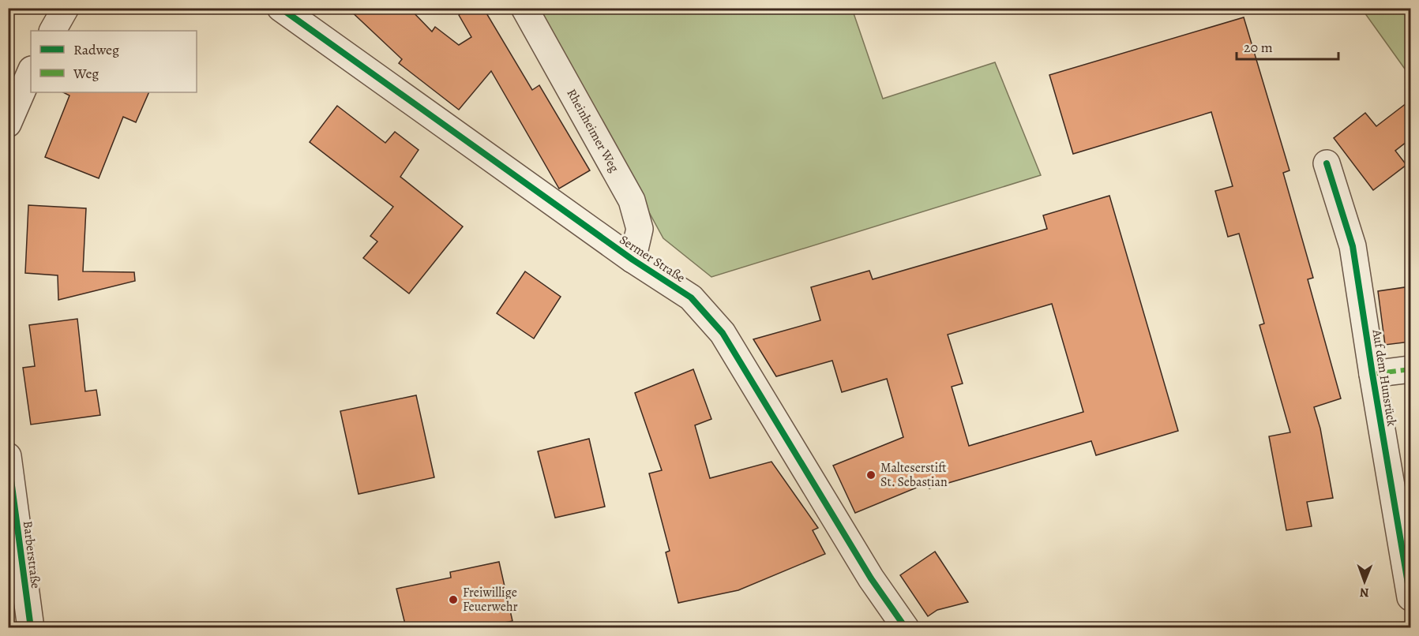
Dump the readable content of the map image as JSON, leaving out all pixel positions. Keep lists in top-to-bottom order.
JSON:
{
  "streets": {
    "street": [
      "Rheinheimer Weg",
      "Sermer Straße",
      "Auf dem Hunsrück",
      "Barberstraße"
    ]
  },
  "crossings": [
    ["Rheinheimer Weg", "Sermer Straße"]
  ],
  "places": ["Malteserstift St. Sebastian", "Freiwillige Feuerwehr"],
  "legend": ["Radweg", "Weg"],
  "scale_bar": "20 m",
  "north": "bottom"
}
